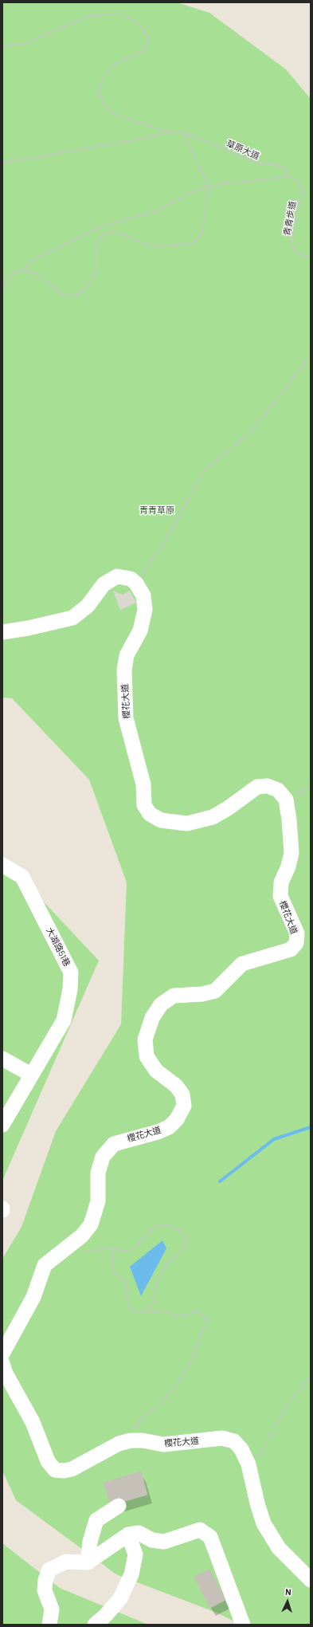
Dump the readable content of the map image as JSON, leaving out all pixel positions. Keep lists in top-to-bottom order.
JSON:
{
  "streets": {
    "street": ["櫻花大道", "大湖路51巷"],
    "path": ["草原大道", "青青步道"]
  },
  "crossings": [
    ["草原大道", "青青步道"]
  ],
  "parks": ["青青草原"],
  "north": "top"
}
